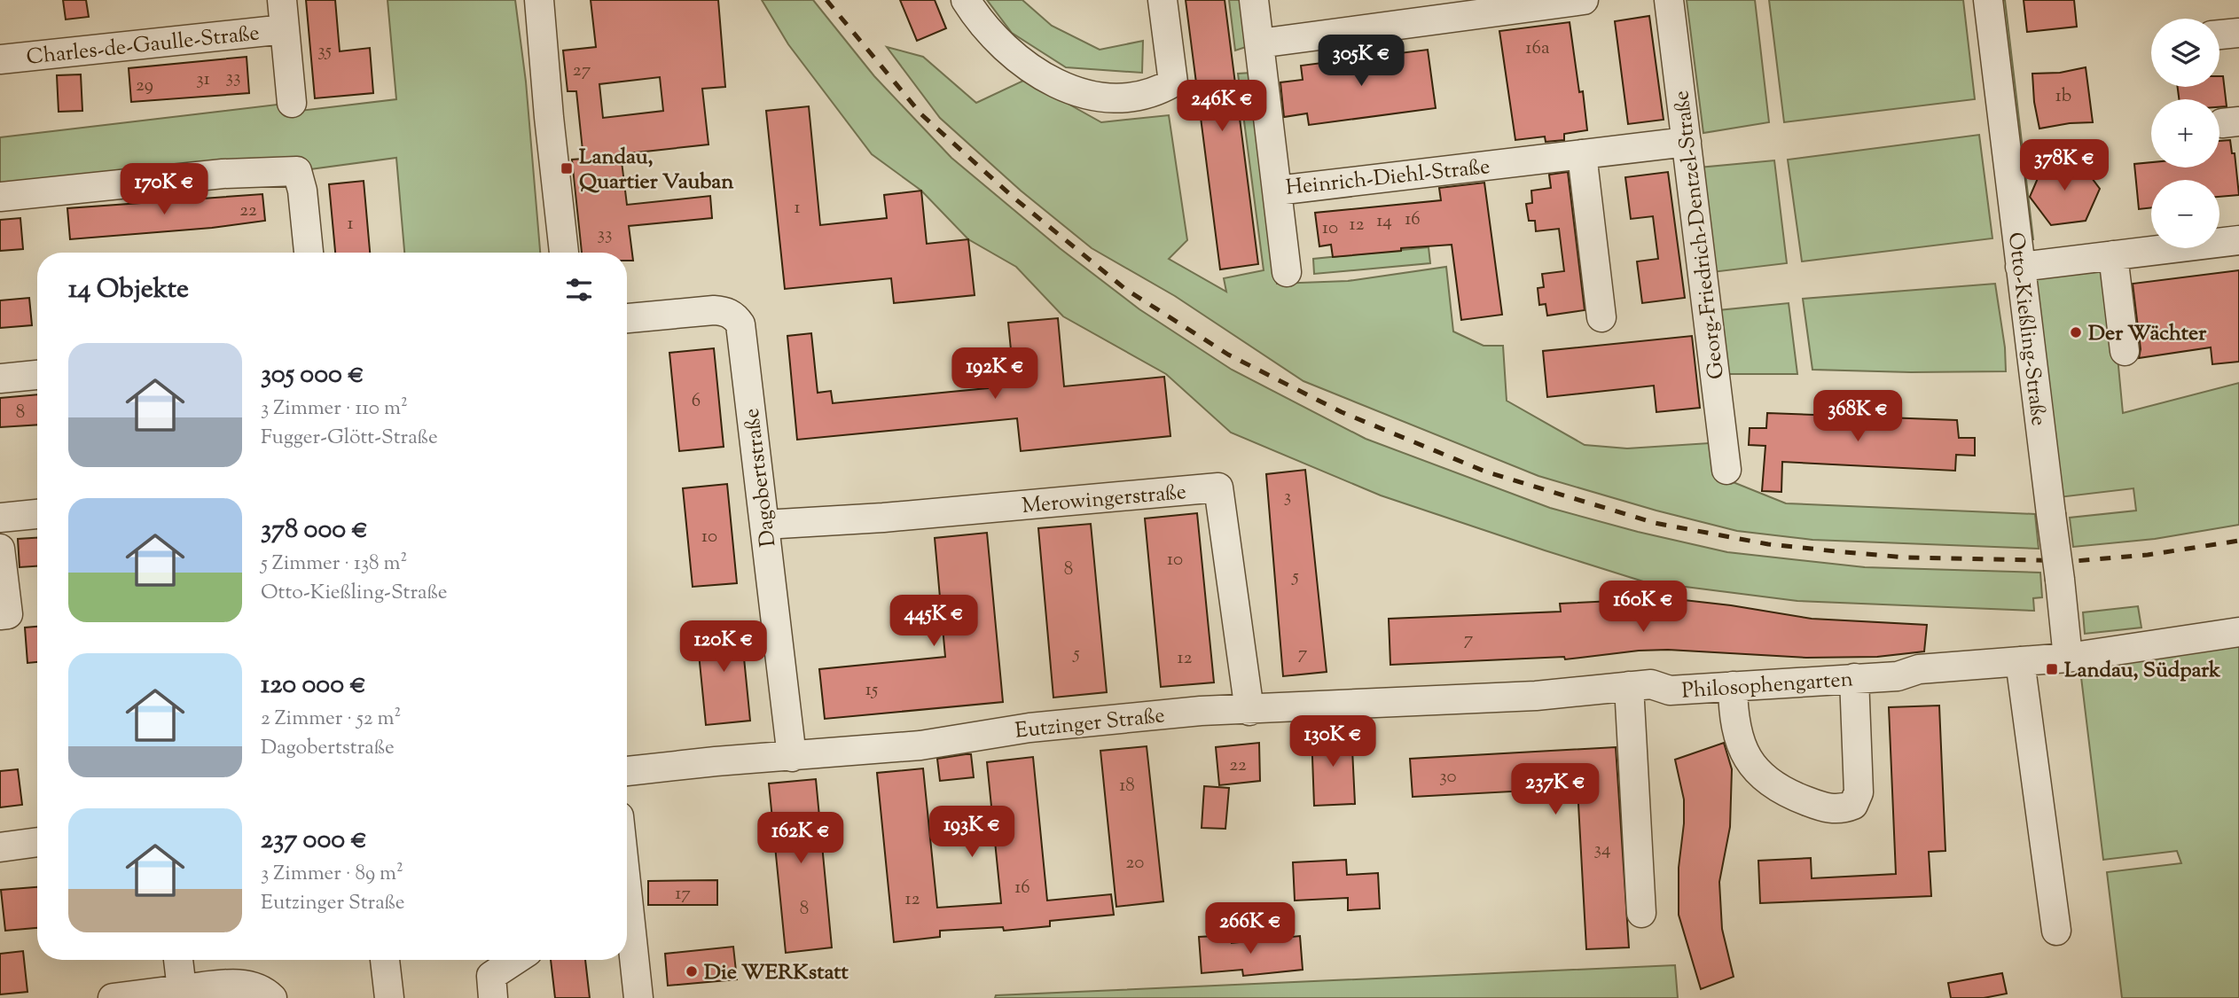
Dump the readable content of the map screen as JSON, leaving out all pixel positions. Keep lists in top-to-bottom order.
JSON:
{
  "streets": {
    "street": [
      "Charles-de-Gaulle-Straße",
      "Heinrich-Diehl-Straße",
      "Georg-Friedrich-Dentzel-Straße",
      "Otto-Kießling-Straße",
      "Dagobertstraße",
      "Merowingerstraße",
      "Philosophengarten",
      "Eutzinger Straße"
    ]
  },
  "crossings": [
    ["Heinrich-Diehl-Straße", "Georg-Friedrich-Dentzel-Straße"],
    ["Dagobertstraße", "Merowingerstraße"],
    ["Dagobertstraße", "Eutzinger Straße"],
    ["Merowingerstraße", "Eutzinger Straße"],
    ["Philosophengarten", "Eutzinger Straße"]
  ],
  "places": {
    "transit": ["Landau, Quartier Vauban", "Landau, Südpark"],
    "other": ["Der Wächter", "Die WERKstatt"]
  },
  "house_numbers": [
    "16a",
    "35",
    "27",
    "33",
    "31",
    "29",
    "1b",
    "1",
    "22",
    "16",
    "14",
    "1",
    "12",
    "10",
    "33",
    "6",
    "8",
    "3",
    "10",
    "10",
    "8",
    "5",
    "7",
    "5",
    "7",
    "12",
    "15",
    "22",
    "30",
    "18",
    "34",
    "20",
    "16",
    "17",
    "12",
    "8"
  ],
  "page": {
    "map_buttons": ["+", "−"],
    "price": [
      "305K €",
      "246K €",
      "378K €",
      "170K €",
      "192K €",
      "368K €",
      "160K €",
      "445K €",
      "120K €",
      "130K €",
      "237K €",
      "193K €",
      "162K €",
      "266K €"
    ],
    "heading": "14 Objekte",
    "list": [
      {
        "name": "305 000 €",
        "note": "3 Zimmer · 110 m² · Fugger-Glött-Straße"
      },
      {
        "name": "378 000 €",
        "note": "5 Zimmer · 138 m² · Otto-Kießling-Straße"
      },
      {
        "name": "120 000 €",
        "note": "2 Zimmer · 52 m² · Dagobertstraße"
      },
      {
        "name": "237 000 €",
        "note": "3 Zimmer · 89 m² · Eutzinger Straße"
      }
    ]
  }
}
